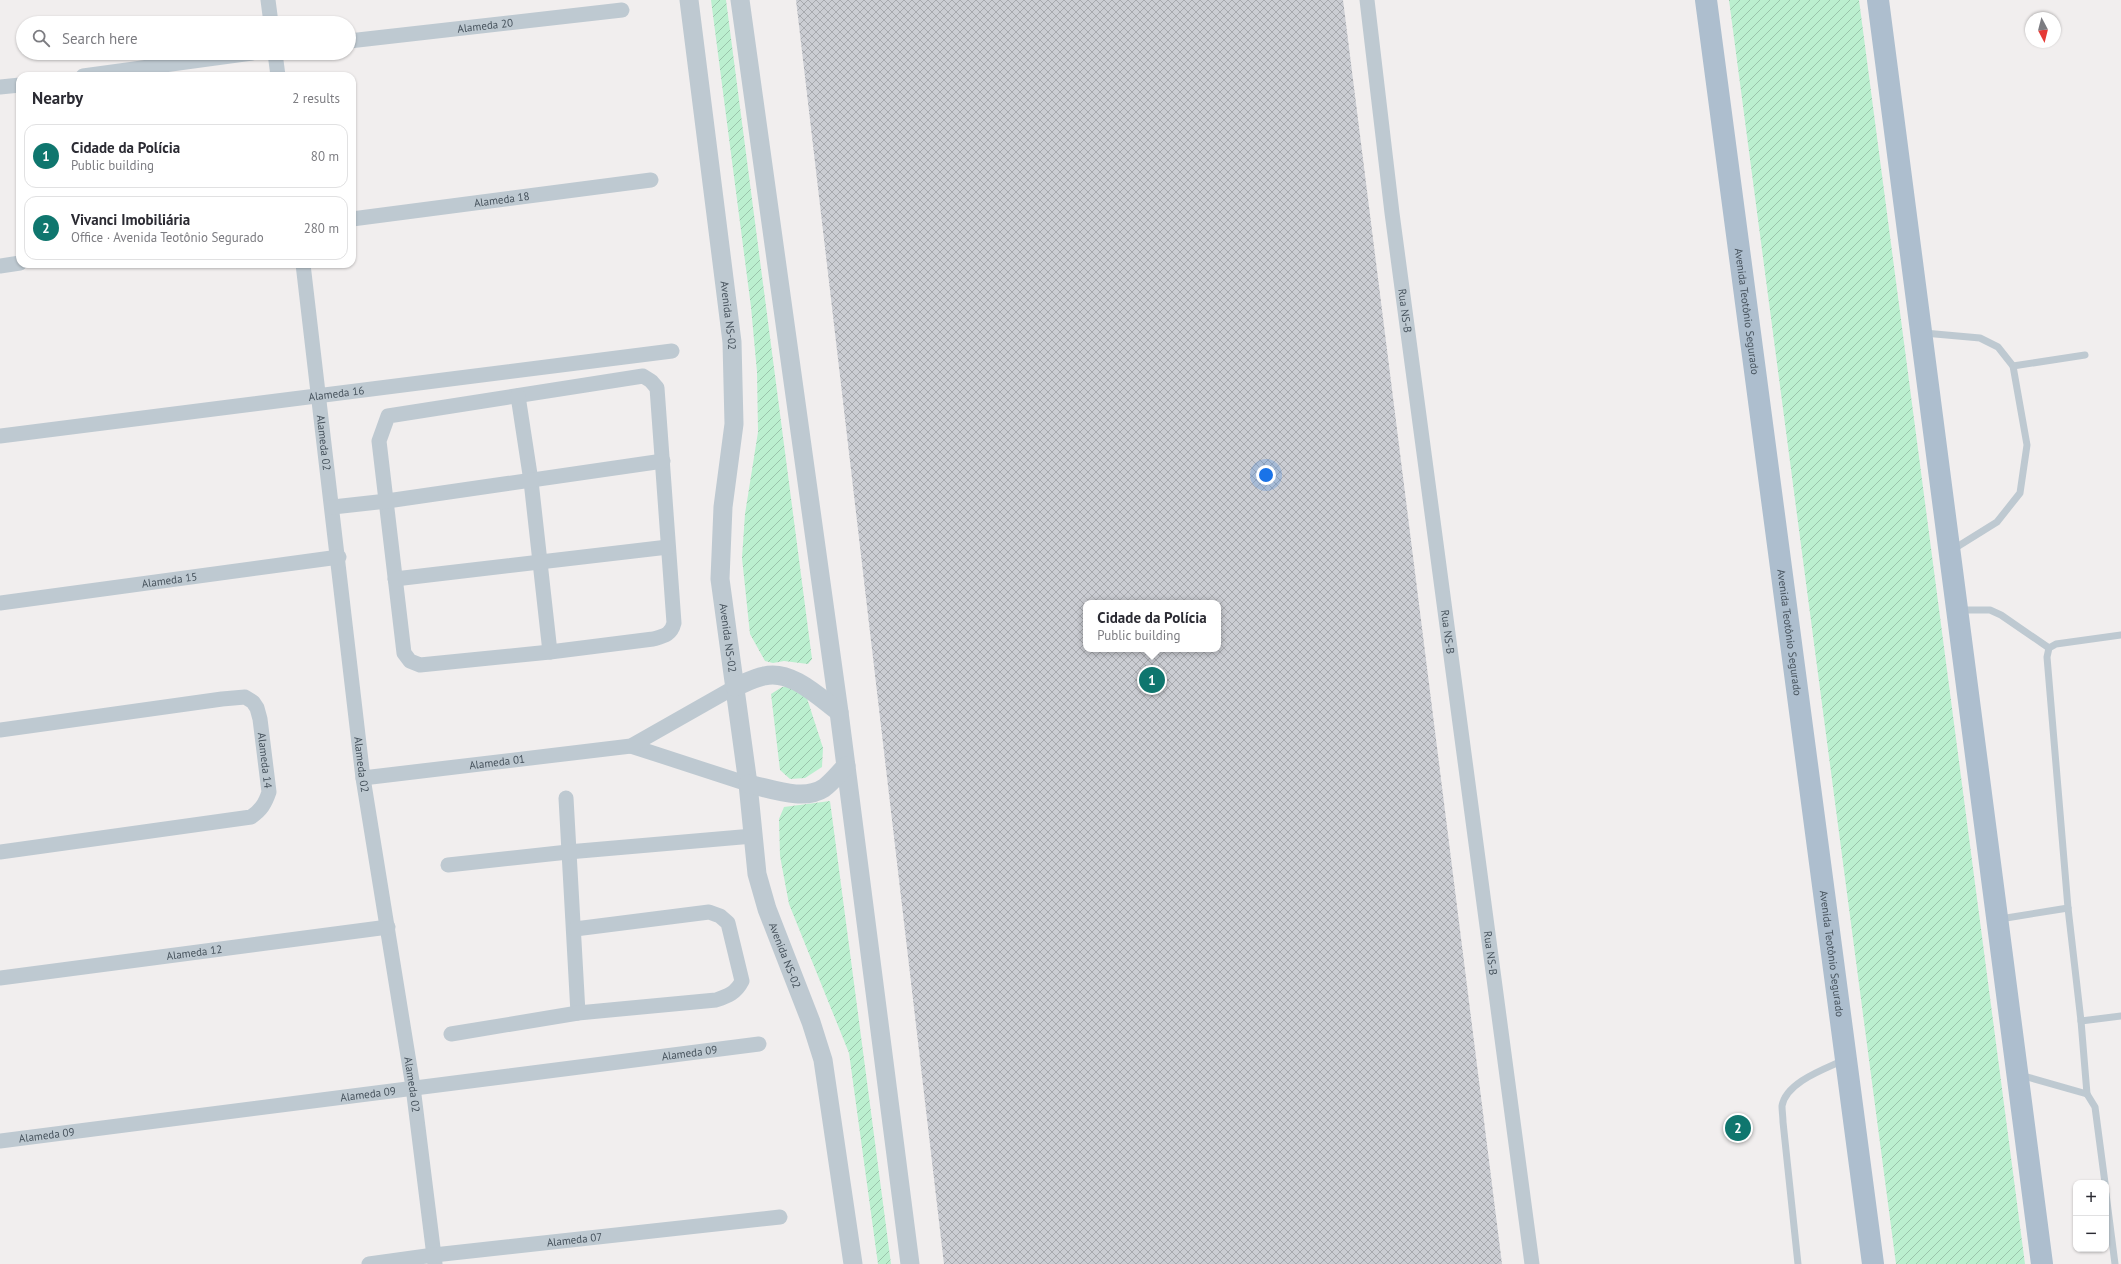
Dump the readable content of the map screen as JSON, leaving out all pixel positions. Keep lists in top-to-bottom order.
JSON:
{
  "streets": {
    "main road": ["Avenida Teotônio Segurado"],
    "street": [
      "Alameda 20",
      "Alameda 18",
      "Rua NS-B",
      "Avenida NS-02",
      "Alameda 16",
      "Alameda 02",
      "Alameda 15",
      "Alameda 14",
      "Alameda 01",
      "Alameda 12",
      "Alameda 09",
      "Alameda 07"
    ]
  },
  "crossings": [
    ["Avenida NS-02", "Alameda 01"],
    ["Alameda 16", "Alameda 02"],
    ["Alameda 02", "Alameda 15"],
    ["Alameda 02", "Alameda 01"],
    ["Alameda 02", "Alameda 12"],
    ["Alameda 02", "Alameda 09"],
    ["Alameda 02", "Alameda 07"]
  ],
  "north": "bottom",
  "page": {
    "search": "Search here",
    "heading": ["Nearby", "2 results"],
    "list": [
      {
        "mark": "1",
        "name": "Cidade da Polícia",
        "note": "Public building",
        "value": "80 m"
      },
      {
        "mark": "2",
        "name": "Vivanci Imobiliária",
        "note": "Office · Avenida Teotônio Segurado",
        "value": "280 m"
      }
    ],
    "popup": ["Cidade da Polícia", "Public building"],
    "pins": ["1", "2"],
    "map_buttons": ["+", "−"]
  }
}
